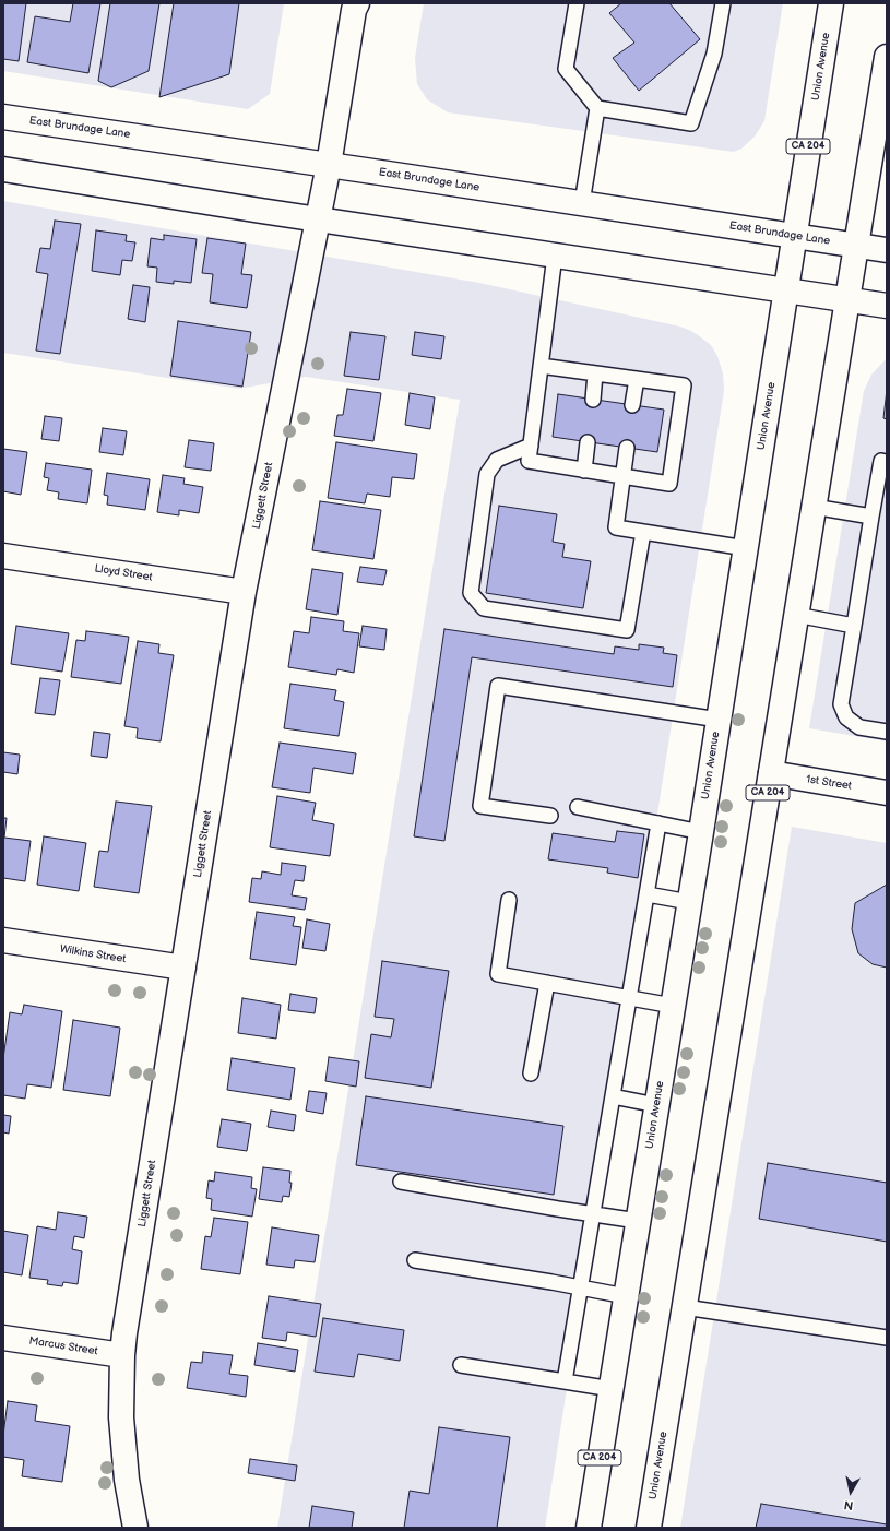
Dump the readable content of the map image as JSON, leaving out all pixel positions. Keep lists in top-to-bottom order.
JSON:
{
  "streets": {
    "main road": [
      "Union Avenue",
      "East Brundage Lane",
      "CA 204",
      "Liggett Street",
      "Lloyd Street",
      "1st Street",
      "Wilkins Street",
      "Marcus Street"
    ]
  },
  "crossings": [
    ["Union Avenue", "East Brundage Lane"],
    ["Union Avenue", "1st Street"],
    ["East Brundage Lane", "Liggett Street"],
    ["Liggett Street", "Lloyd Street"],
    ["Liggett Street", "Wilkins Street"],
    ["Liggett Street", "Marcus Street"]
  ],
  "north": "bottom"
}
